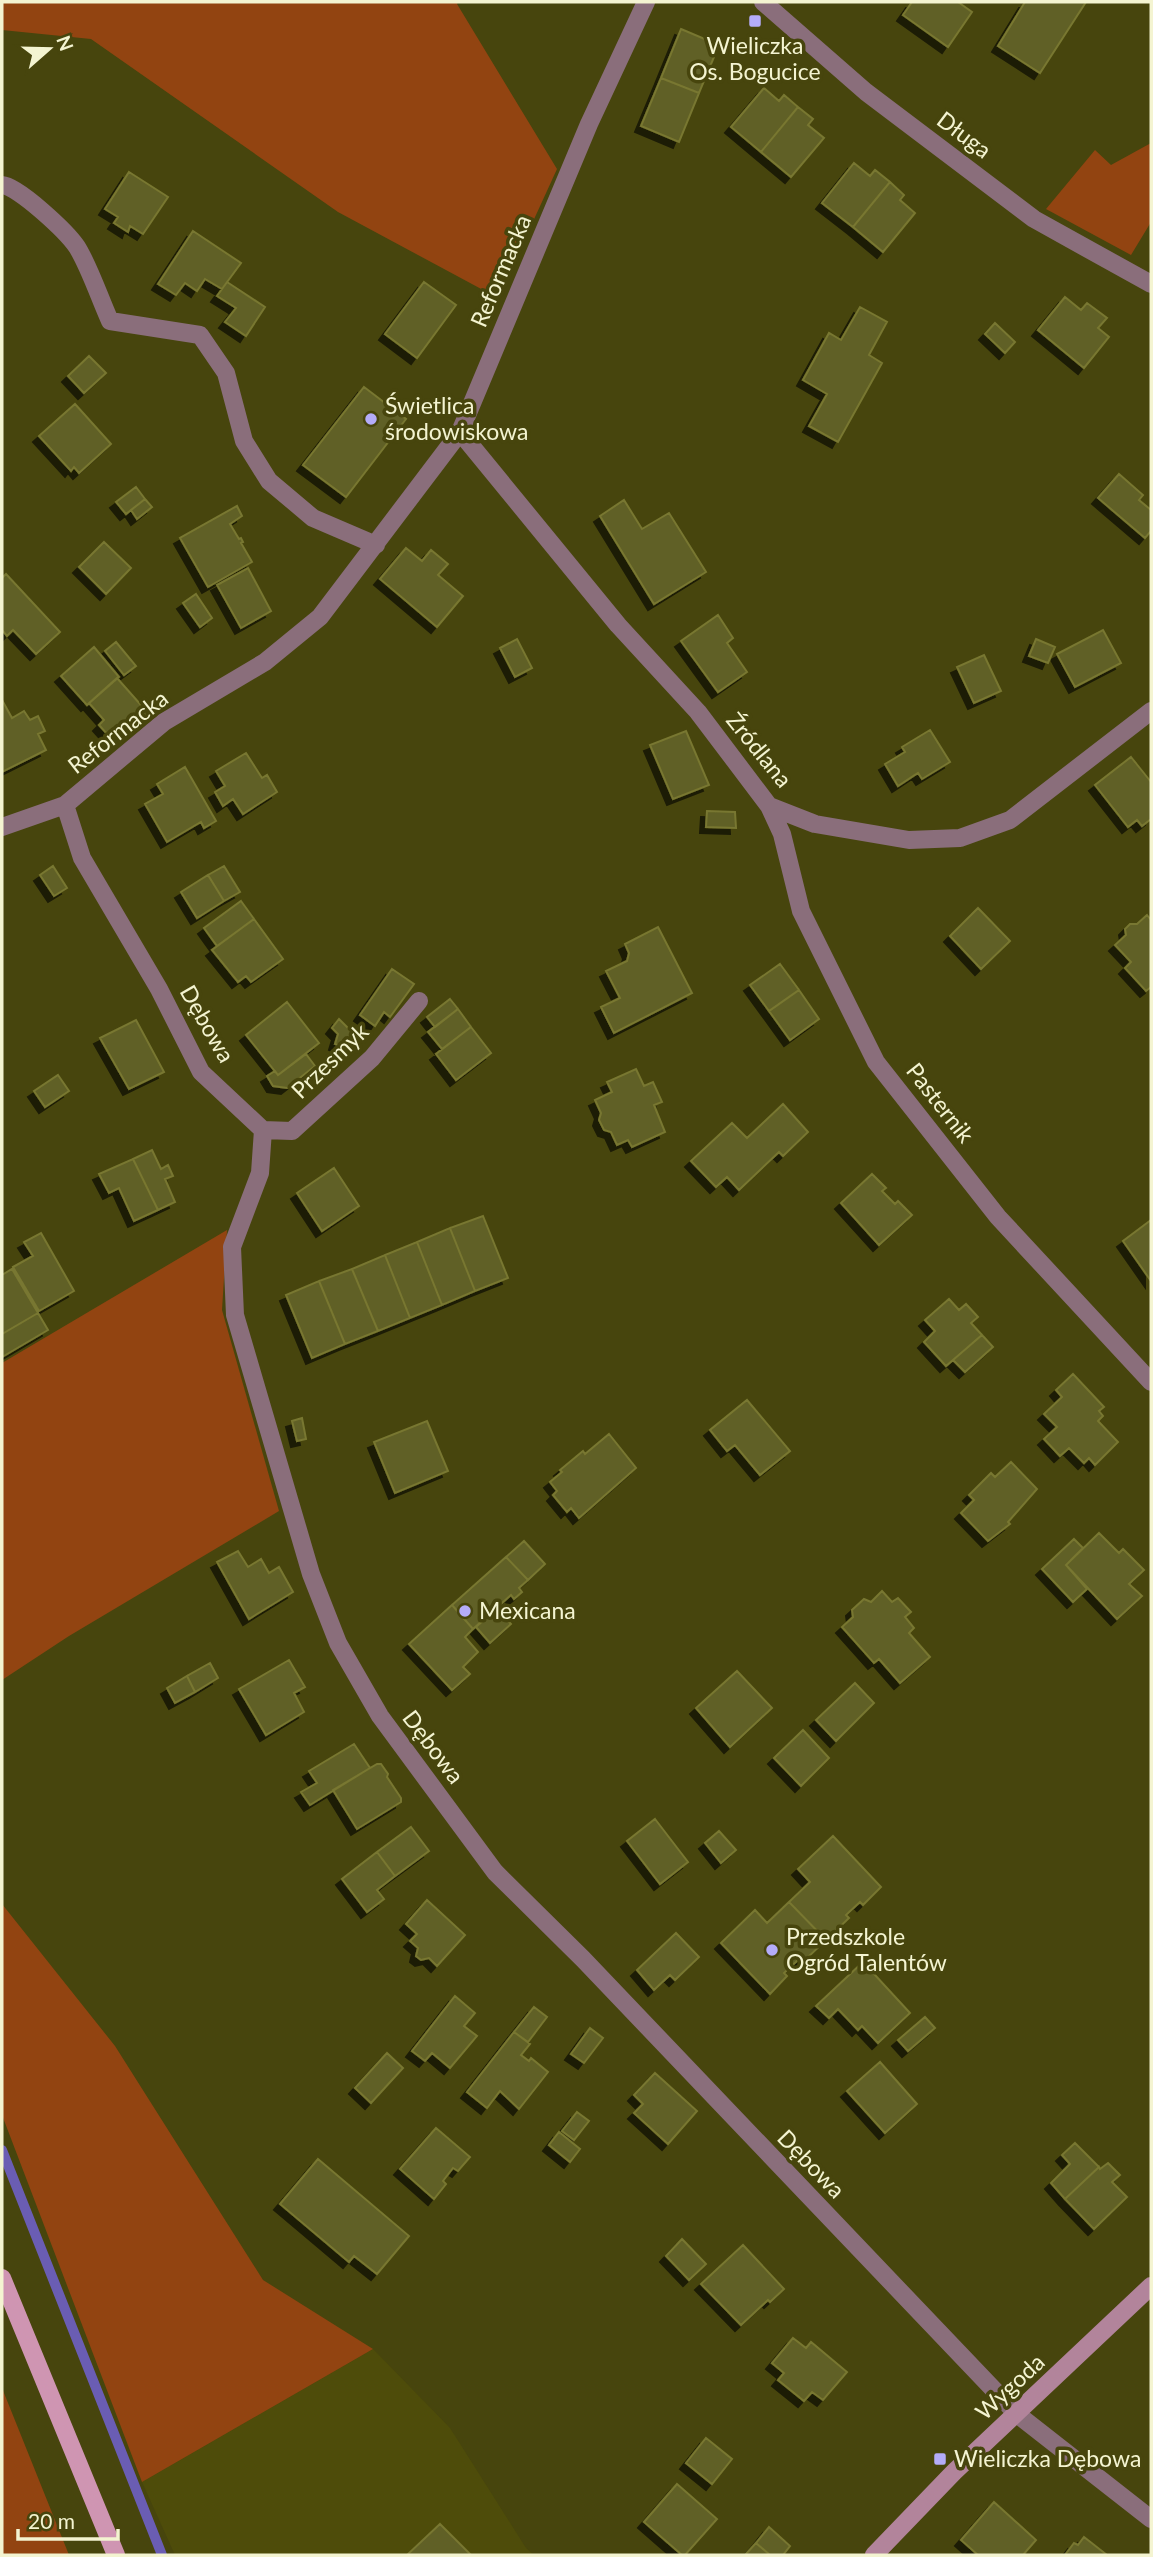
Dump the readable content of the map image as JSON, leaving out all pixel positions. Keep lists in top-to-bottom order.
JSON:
{
  "streets": {
    "street": [
      "Długa",
      "Reformacka",
      "Źródlana",
      "Dębowa",
      "Przesmyk",
      "Pasternik",
      "Wygoda"
    ]
  },
  "crossings": [
    ["Reformacka", "Źródlana"],
    ["Reformacka", "Dębowa"],
    ["Źródlana", "Pasternik"],
    ["Dębowa", "Przesmyk"],
    ["Dębowa", "Wygoda"]
  ],
  "places": {
    "transit": ["Wieliczka Os. Bogucice", "Wieliczka Dębowa"],
    "other": ["Świetlica środowiskowa", "Mexicana", "Przedszkole Ogród Talentów"]
  },
  "scale_bar": "20 m",
  "north": "right"
}
